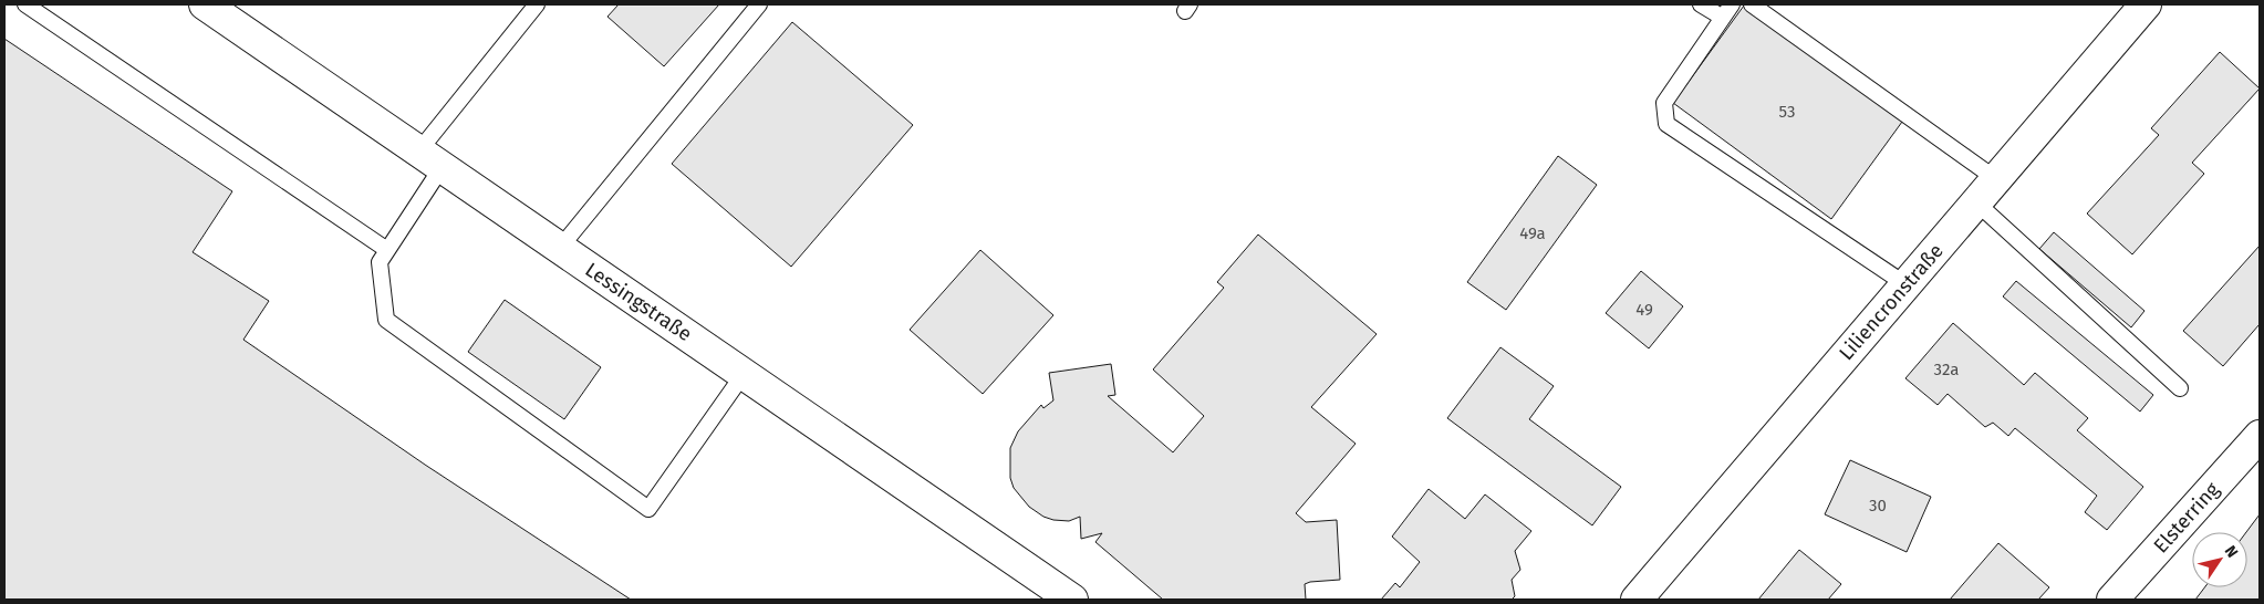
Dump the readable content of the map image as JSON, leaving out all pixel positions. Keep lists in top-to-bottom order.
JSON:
{
  "streets": {
    "street": ["Lessingstraße", "Liliencronstraße", "Elsterring"]
  },
  "house_numbers": [
    "53",
    "49a",
    "49",
    "32a",
    "30"
  ],
  "north": "top right"
}
